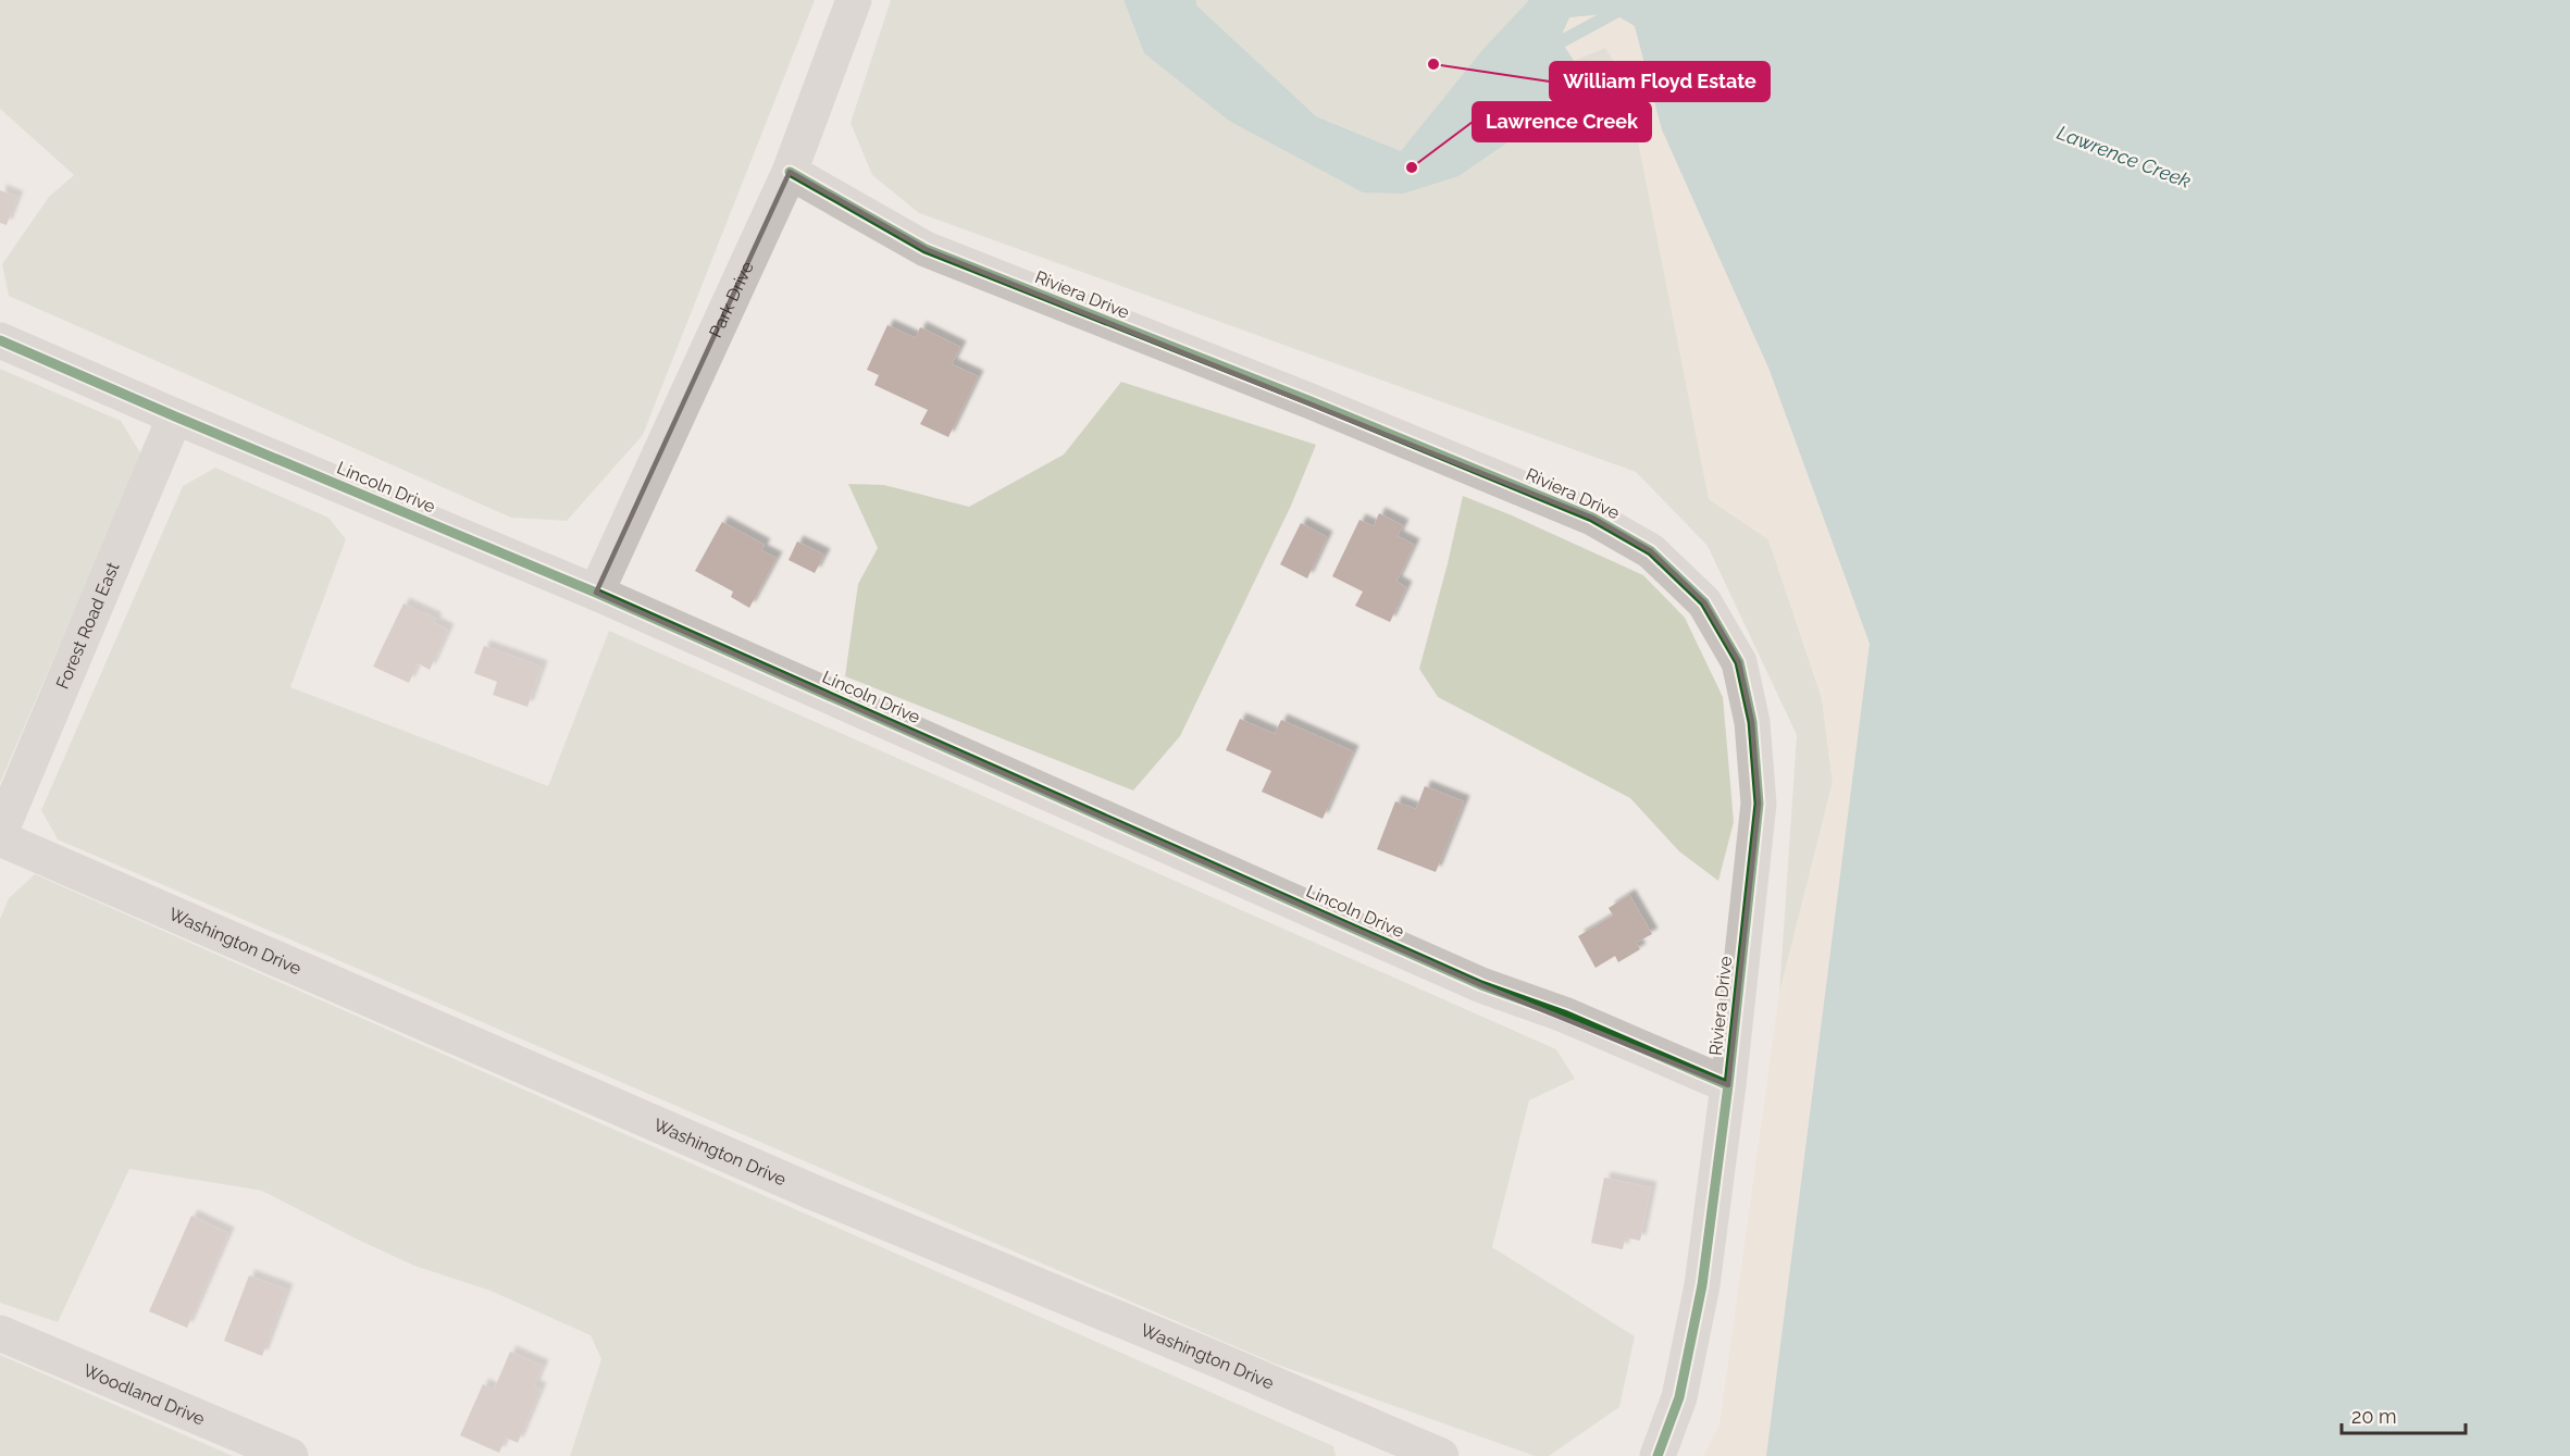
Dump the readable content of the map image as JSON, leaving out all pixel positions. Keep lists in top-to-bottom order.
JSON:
{
  "streets": {
    "street": [
      "Riviera Drive",
      "Park Drive",
      "Lincoln Drive",
      "Forest Road East",
      "Washington Drive",
      "Woodland Drive"
    ]
  },
  "crossings": [
    ["Riviera Drive", "Park Drive"],
    ["Riviera Drive", "Lincoln Drive"],
    ["Park Drive", "Lincoln Drive"],
    ["Lincoln Drive", "Forest Road East"]
  ],
  "water": ["Lawrence Creek"],
  "places": ["William Floyd Estate", "Lawrence Creek"],
  "scale_bar": "20 m"
}
